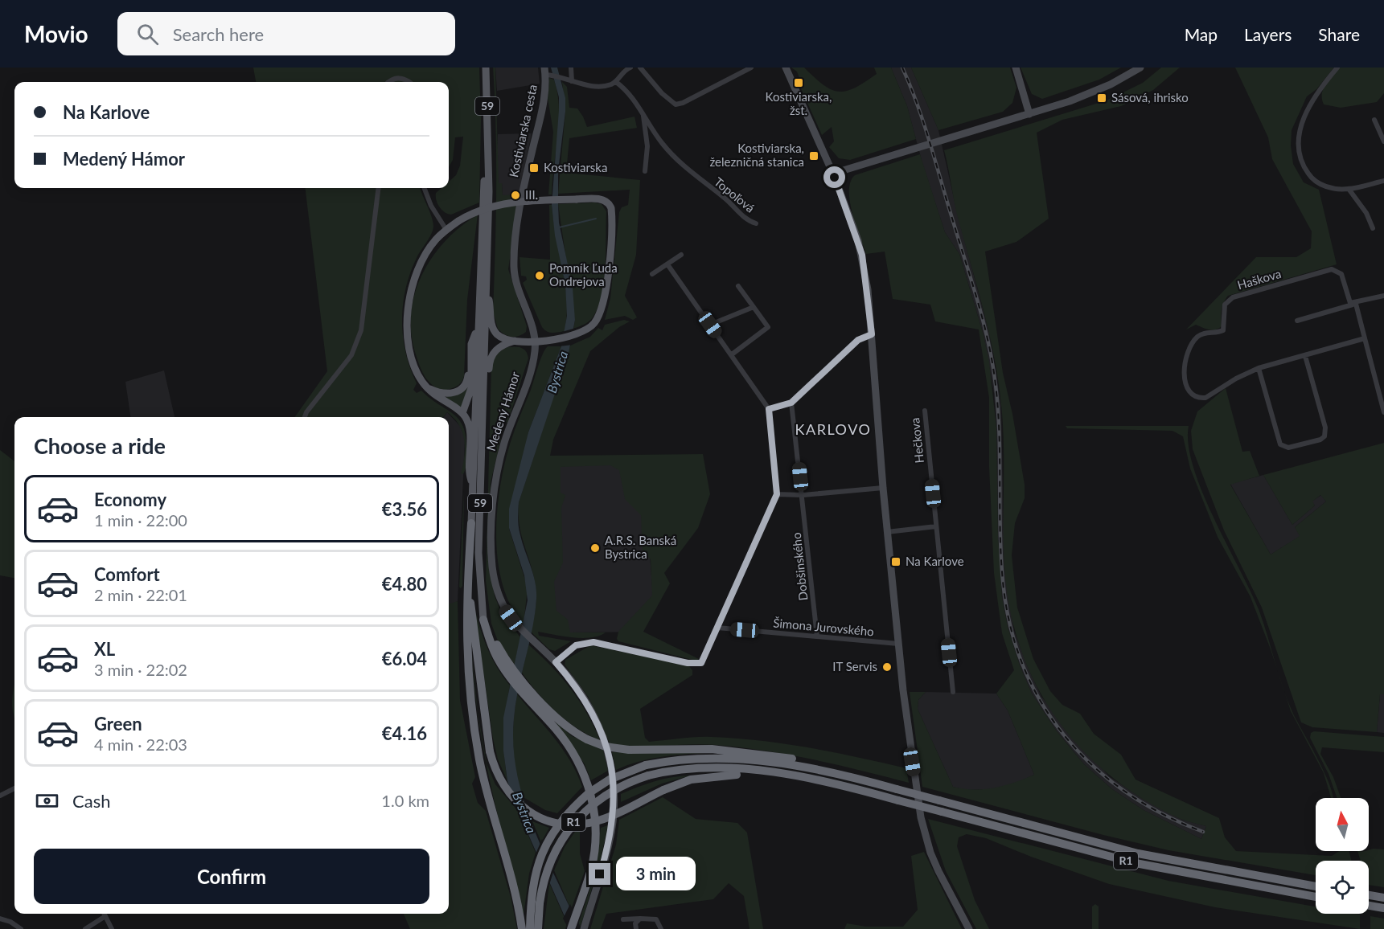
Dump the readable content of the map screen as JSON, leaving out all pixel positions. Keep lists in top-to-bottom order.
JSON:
{
  "streets": {
    "highway": ["R1"],
    "main road": ["59"],
    "street": [
      "Kostiviarska cesta",
      "Topoľová",
      "Haškova",
      "Medený Hámor",
      "Hečkova",
      "Dobšinského",
      "Šimona Jurovského"
    ]
  },
  "crossings": [
    ["Kostiviarska cesta", "Medený Hámor"],
    ["Dobšinského", "Šimona Jurovského"]
  ],
  "districts": ["KARLOVO"],
  "water": ["Bystrica"],
  "places": {
    "transit": [
      "Kostiviarska, žst.",
      "Sásová, ihrisko",
      "Kostiviarska, železničná stanica",
      "Kostiviarska",
      "Na Karlove"
    ],
    "other": [
      "III.",
      "Pomník Ľuda Ondrejova",
      "A.R.S. Banská Bystrica",
      "IT Servis"
    ]
  },
  "north": "top",
  "page": {
    "header": "Movio",
    "search": "Search here",
    "nav": ["Map", "Layers", "Share"],
    "banner": ["Na Karlove", "Medený Hámor"],
    "heading": "Choose a ride",
    "list": [
      {
        "name": "Economy",
        "note": "1 min · 22:00",
        "value": "€3.56"
      },
      {
        "name": "Comfort",
        "note": "2 min · 22:01",
        "value": "€4.80"
      },
      {
        "name": "XL",
        "note": "3 min · 22:02",
        "value": "€6.04"
      },
      {
        "name": "Green",
        "note": "4 min · 22:03",
        "value": "€4.16"
      }
    ],
    "pay": ["Cash", "1.0 km"],
    "buttons": "Confirm",
    "bubble": "3 min"
  }
}
